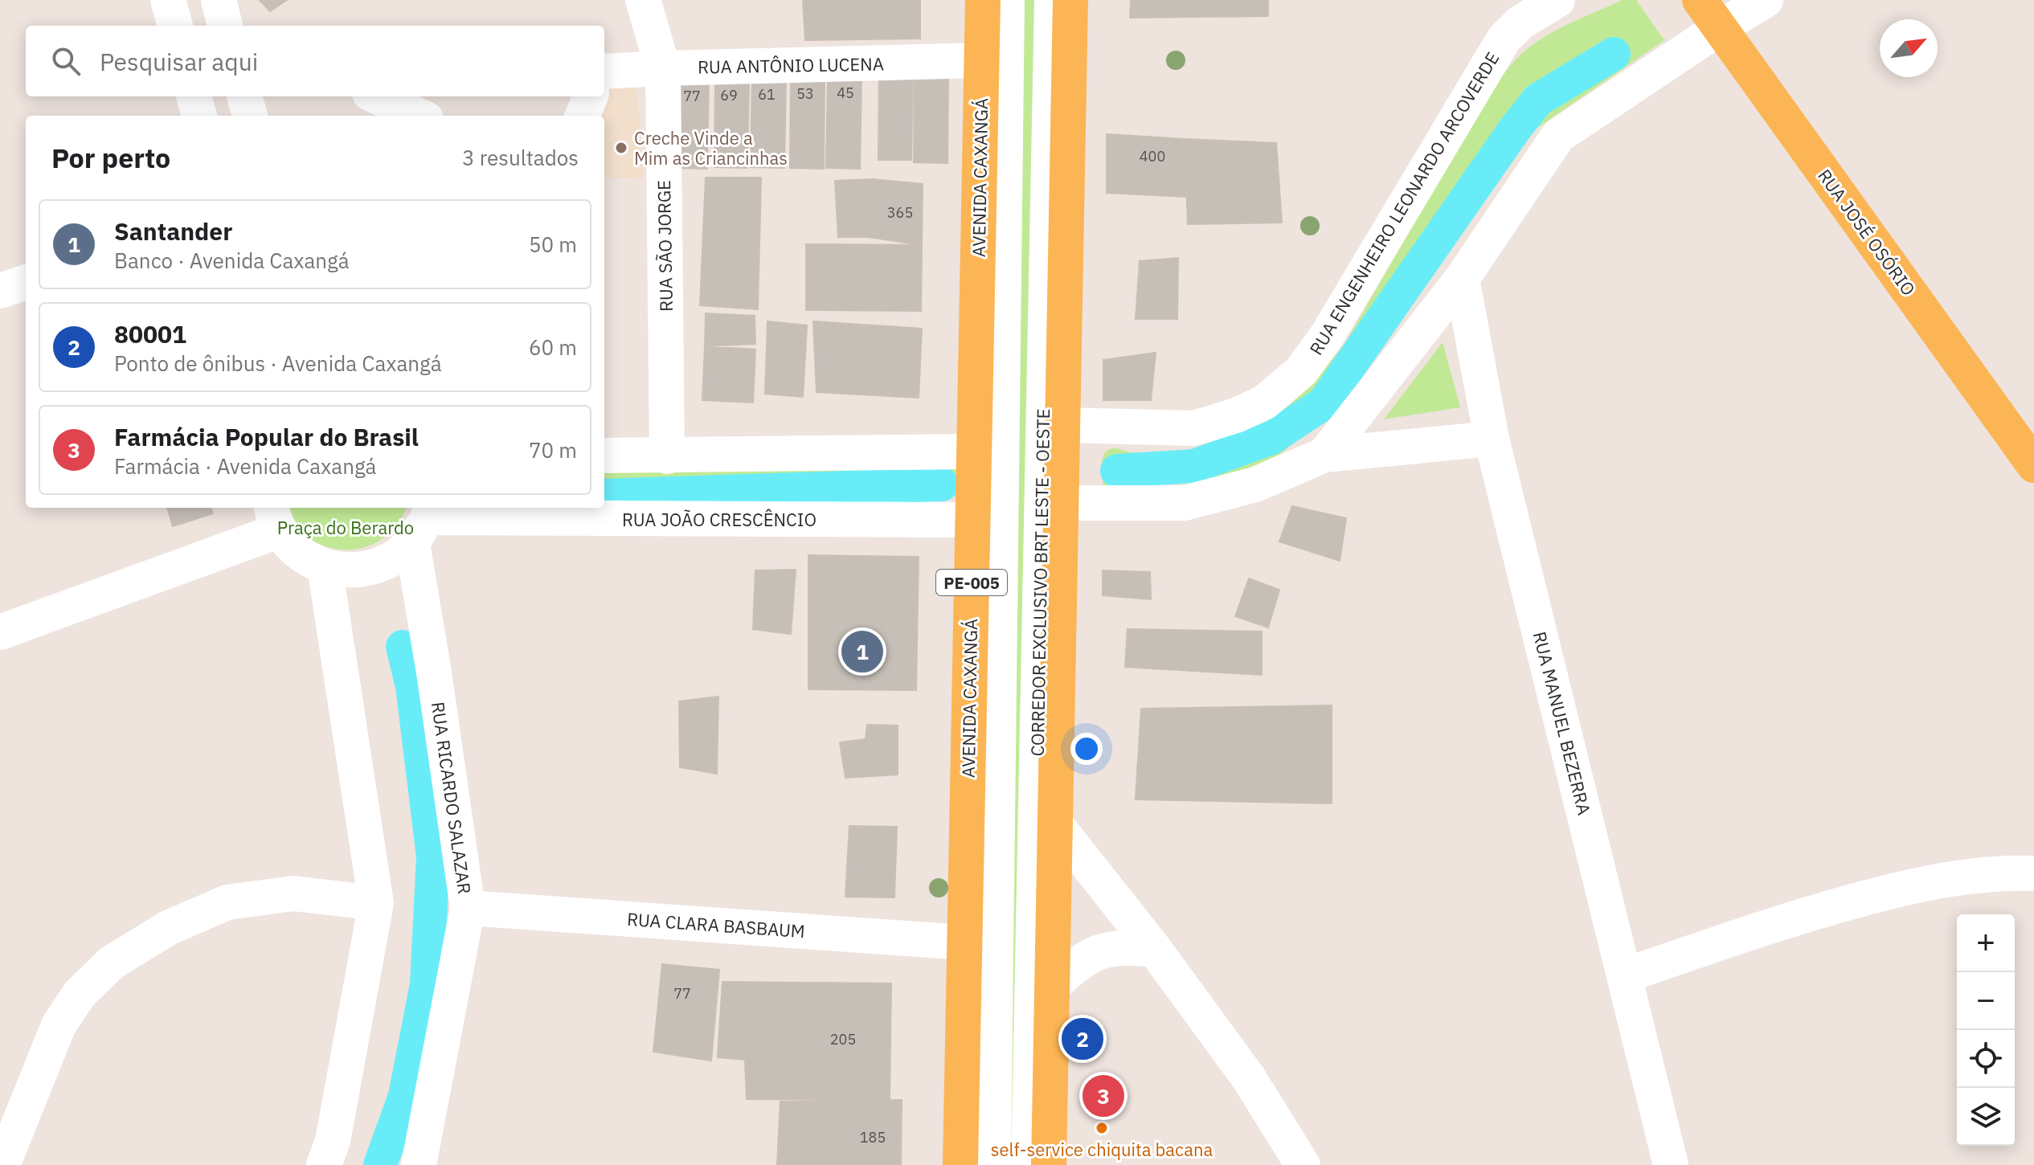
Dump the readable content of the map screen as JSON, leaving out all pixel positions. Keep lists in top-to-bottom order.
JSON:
{
  "streets": {
    "main road": ["AVENIDA CAXANGÁ", "RUA JOSÉ OSÓRIO", "PE-005"],
    "street": [
      "RUA ANTÔNIO LUCENA",
      "RUA ENGENHEIRO LEONARDO ARCOVERDE",
      "RUA SÃO JORGE",
      "RUA JOÃO CRESCÊNCIO",
      "CORREDOR EXCLUSIVO BRT LESTE - OESTE",
      "RUA MANUEL BEZERRA",
      "RUA RICARDO SALAZAR",
      "RUA CLARA BASBAUM"
    ]
  },
  "crossings": [
    ["RUA ANTÔNIO LUCENA", "AVENIDA CAXANGÁ"],
    ["RUA ANTÔNIO LUCENA", "RUA SÃO JORGE"],
    ["AVENIDA CAXANGÁ", "RUA JOÃO CRESCÊNCIO"],
    ["AVENIDA CAXANGÁ", "RUA CLARA BASBAUM"],
    ["RUA JOÃO CRESCÊNCIO", "RUA RICARDO SALAZAR"],
    ["RUA RICARDO SALAZAR", "RUA CLARA BASBAUM"]
  ],
  "parks": ["Praça do Berardo"],
  "places": ["Creche Vinde a Mim as Criancinhas", "self-service chiquita bacana"],
  "house_numbers": [
    "45",
    "53",
    "61",
    "69",
    "77",
    "400",
    "365",
    "77",
    "205",
    "185"
  ],
  "north": "top right",
  "page": {
    "search": "Pesquisar aqui",
    "heading": ["Por perto", "3 resultados"],
    "list": [
      {
        "mark": "1",
        "name": "Santander",
        "note": "Banco · Avenida Caxangá",
        "value": "50 m"
      },
      {
        "mark": "2",
        "name": "80001",
        "note": "Ponto de ônibus · Avenida Caxangá",
        "value": "60 m"
      },
      {
        "mark": "3",
        "name": "Farmácia Popular do Brasil",
        "note": "Farmácia · Avenida Caxangá",
        "value": "70 m"
      }
    ],
    "pins": ["1", "2", "3"],
    "map_buttons": ["+", "−"]
  }
}
